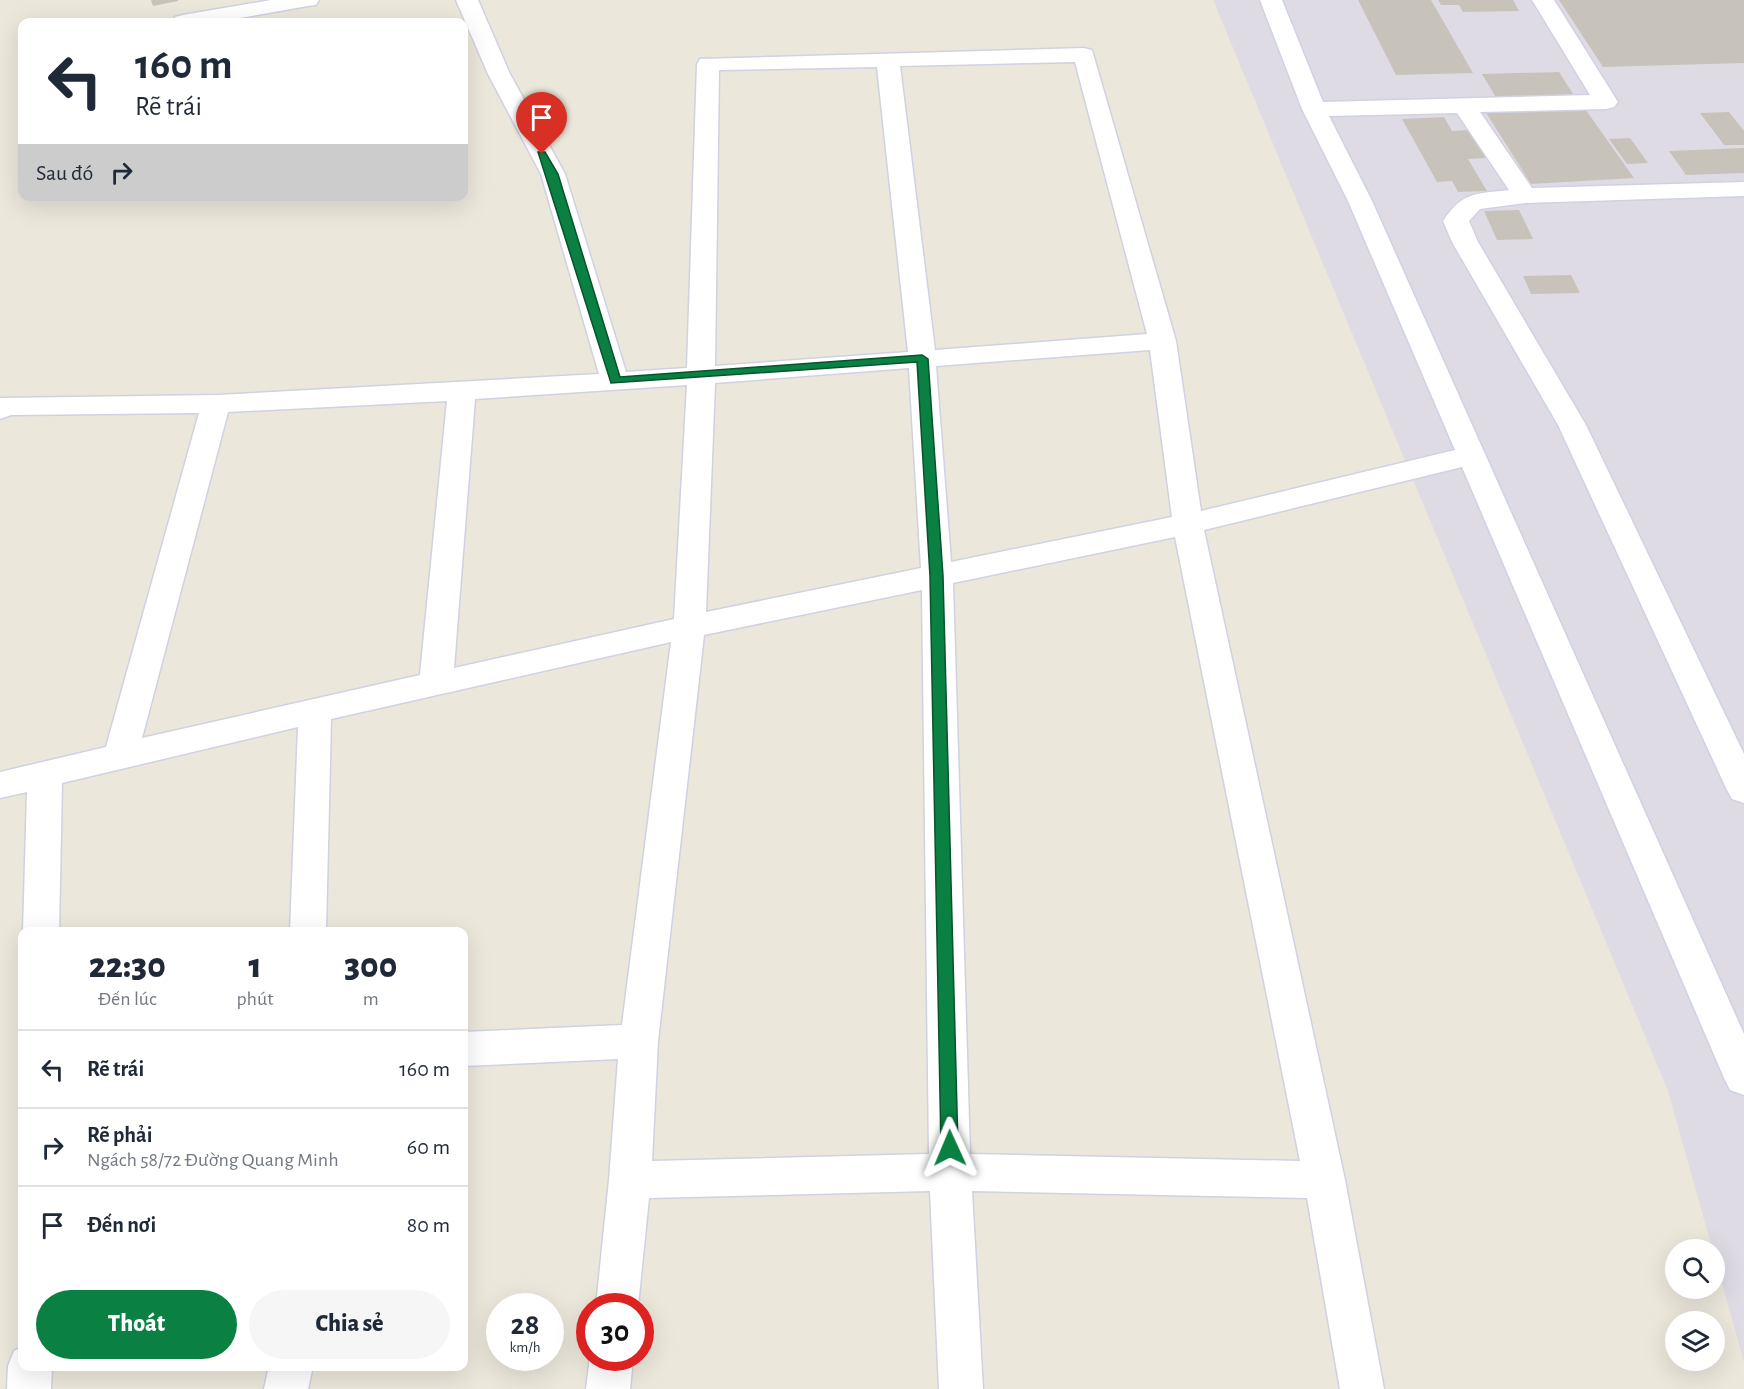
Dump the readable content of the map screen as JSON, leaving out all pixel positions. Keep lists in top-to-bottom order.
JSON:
{
  "page": {
    "turn": ["160 m", "Rẽ trái"],
    "then": "Sau đó",
    "eta": [
      "22:30",
      "Đến lúc",
      "1",
      "phút",
      "300",
      "m"
    ],
    "list": [
      {
        "name": "Rẽ trái",
        "value": "160 m"
      },
      {
        "name": "Rẽ phải",
        "note": "Ngách 58/72 Đường Quang Minh",
        "value": "60 m"
      },
      {
        "name": "Đến nơi",
        "value": "80 m"
      }
    ],
    "buttons": ["Thoát", "Chia sẻ"],
    "speed": "28 km/h",
    "limit": "30"
  }
}
